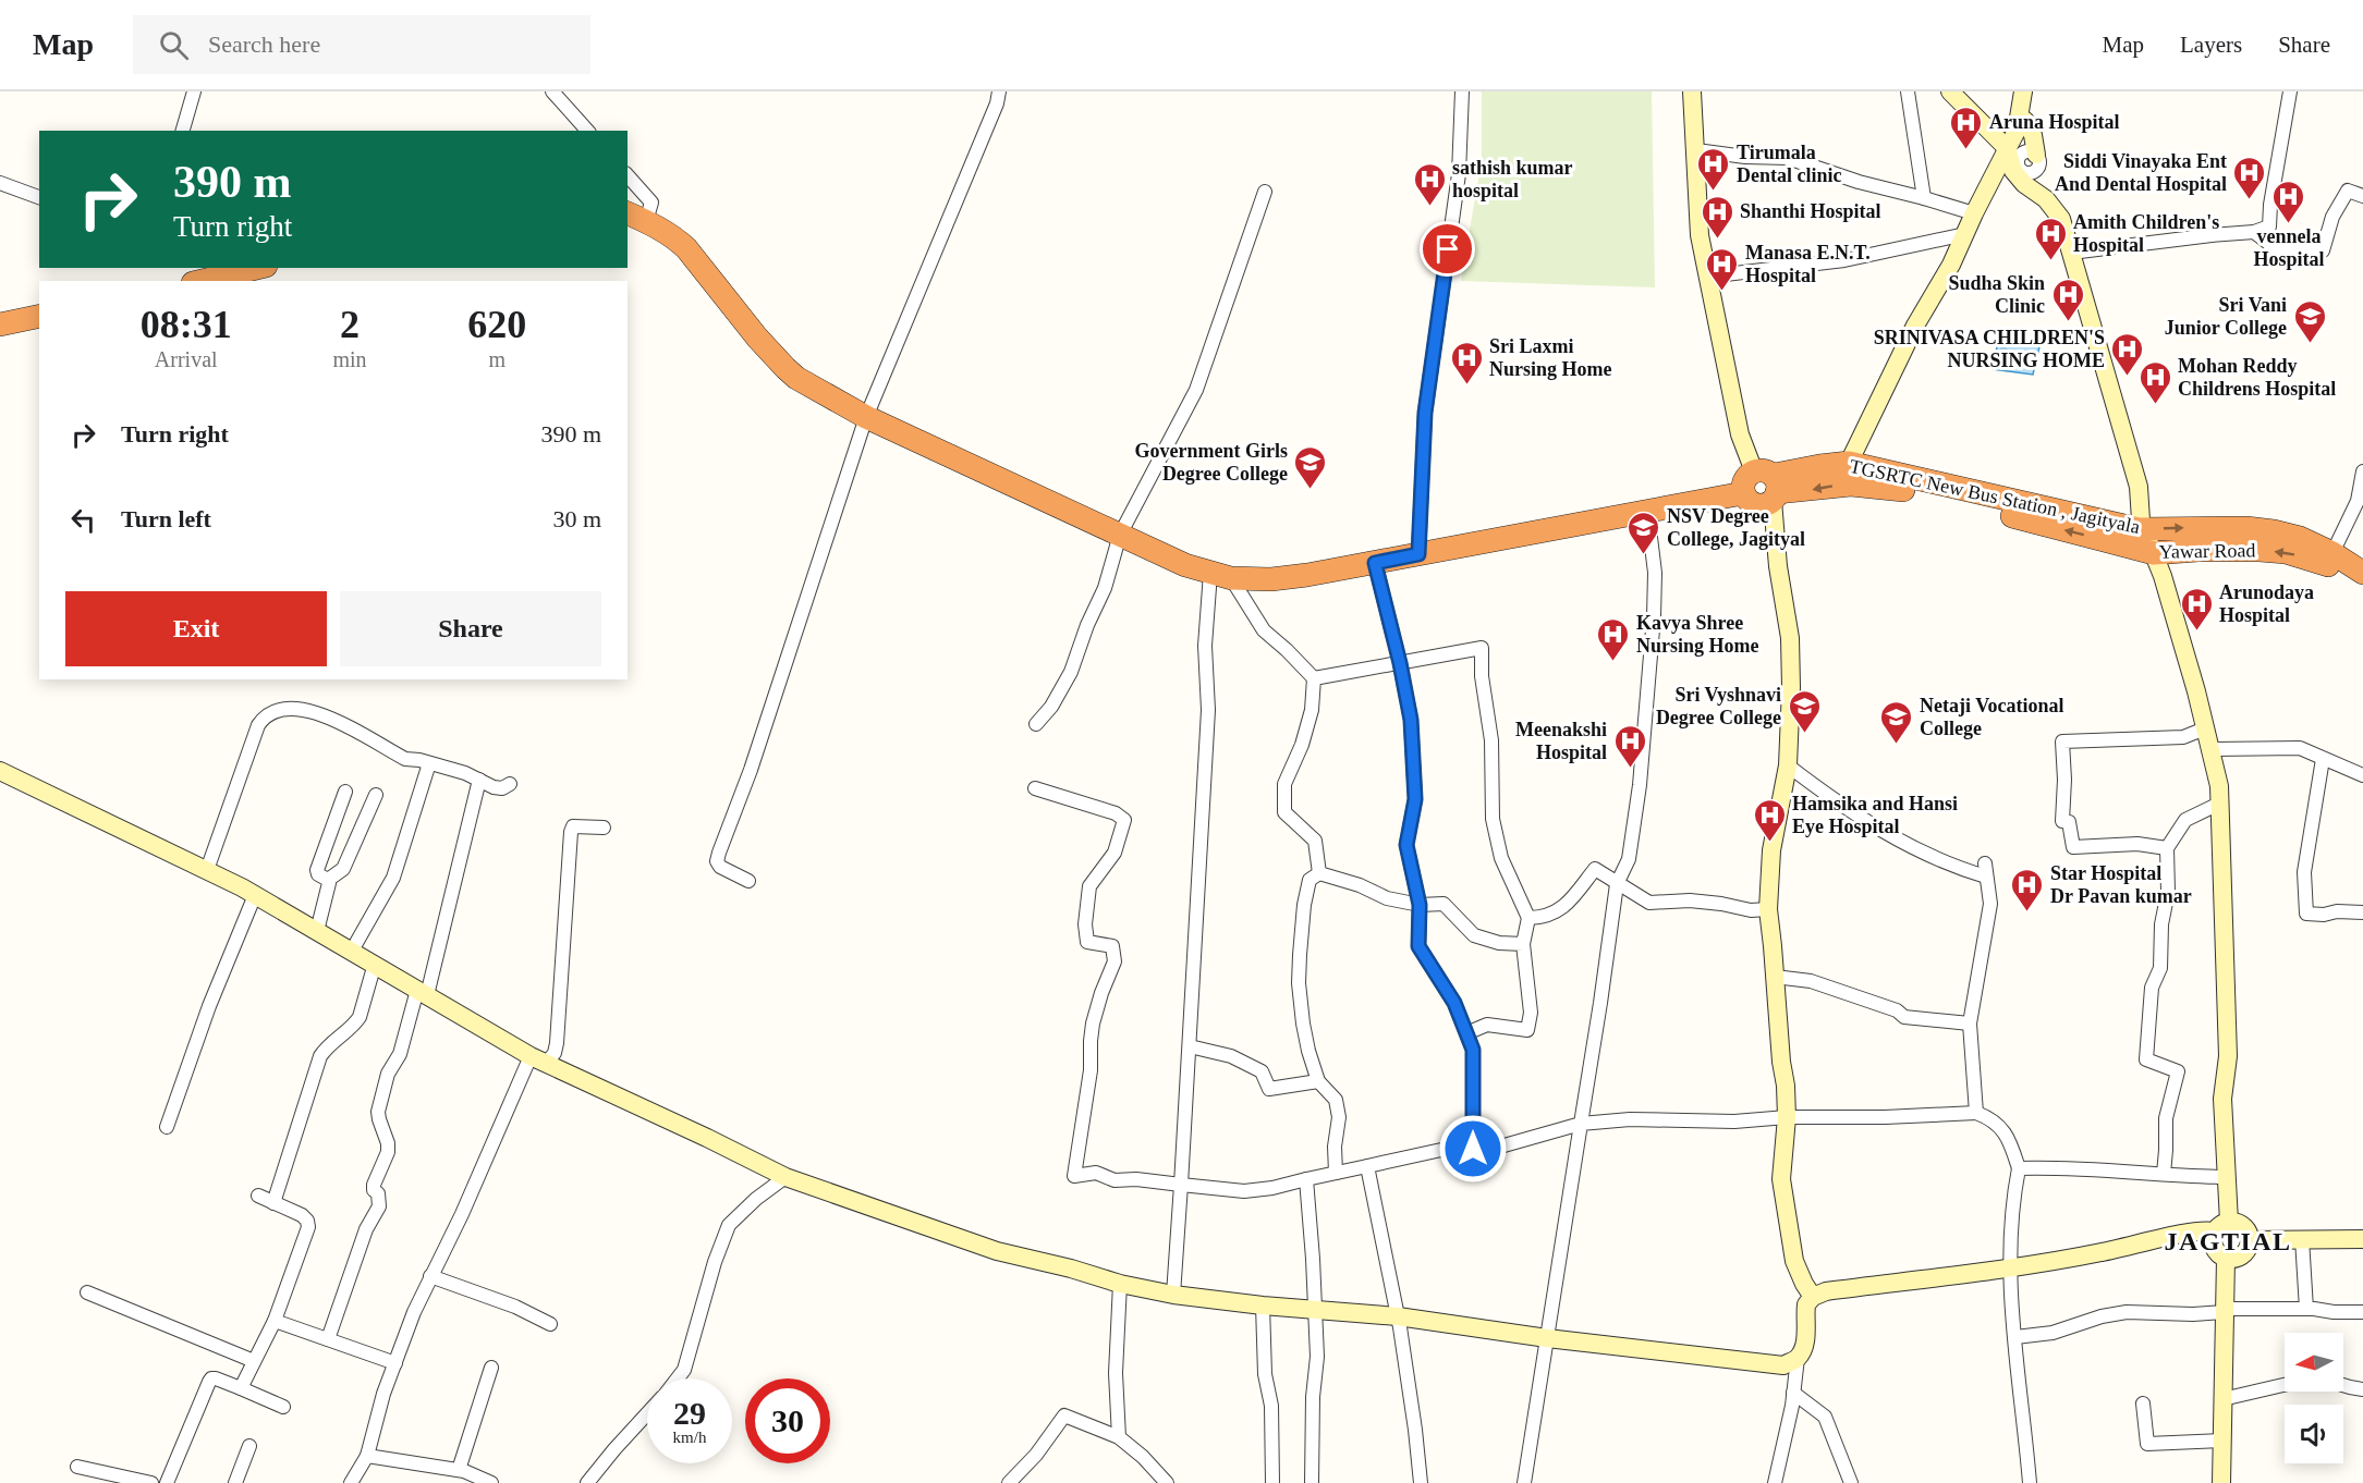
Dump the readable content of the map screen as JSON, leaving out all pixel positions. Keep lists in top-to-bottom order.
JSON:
{
  "streets": {
    "highway": ["TGSRTC New Bus Station , Jagityala"]
  },
  "districts": ["JAGTIAL"],
  "places": {
    "hospital": [
      "Aruna Hospital",
      "Tirumala Dental clinic",
      "Siddi Vinayaka Ent And Dental Hospital",
      "sathish kumar hospital",
      "vennela Hospital",
      "Shanthi Hospital",
      "Amith Children's Hospital",
      "Manasa E.N.T. Hospital",
      "Sudha Skin Clinic",
      "SRINIVASA CHILDREN'S NURSING HOME",
      "Sri Laxmi Nursing Home",
      "Mohan Reddy Childrens Hospital",
      "Arunodaya Hospital",
      "Kavya Shree Nursing Home",
      "Meenakshi Hospital",
      "Hamsika and Hansi Eye Hospital",
      "Star Hospital Dr Pavan kumar"
    ],
    "school or university": [
      "Sri Vani Junior College",
      "Government Girls Degree College",
      "NSV Degree College, Jagityal",
      "Sri Vyshnavi Degree College",
      "Netaji Vocational College"
    ]
  },
  "north": "left",
  "page": {
    "header": "Map",
    "search": "Search here",
    "nav": ["Map", "Layers", "Share"],
    "turn": ["390 m", "Turn right"],
    "eta": [
      "08:31",
      "Arrival",
      "2",
      "min",
      "620",
      "m"
    ],
    "list": [
      {
        "name": "Turn right",
        "value": "390 m"
      },
      {
        "name": "Turn left",
        "value": "30 m"
      }
    ],
    "buttons": ["Exit", "Share"],
    "speed": "29 km/h",
    "limit": "30"
  }
}
